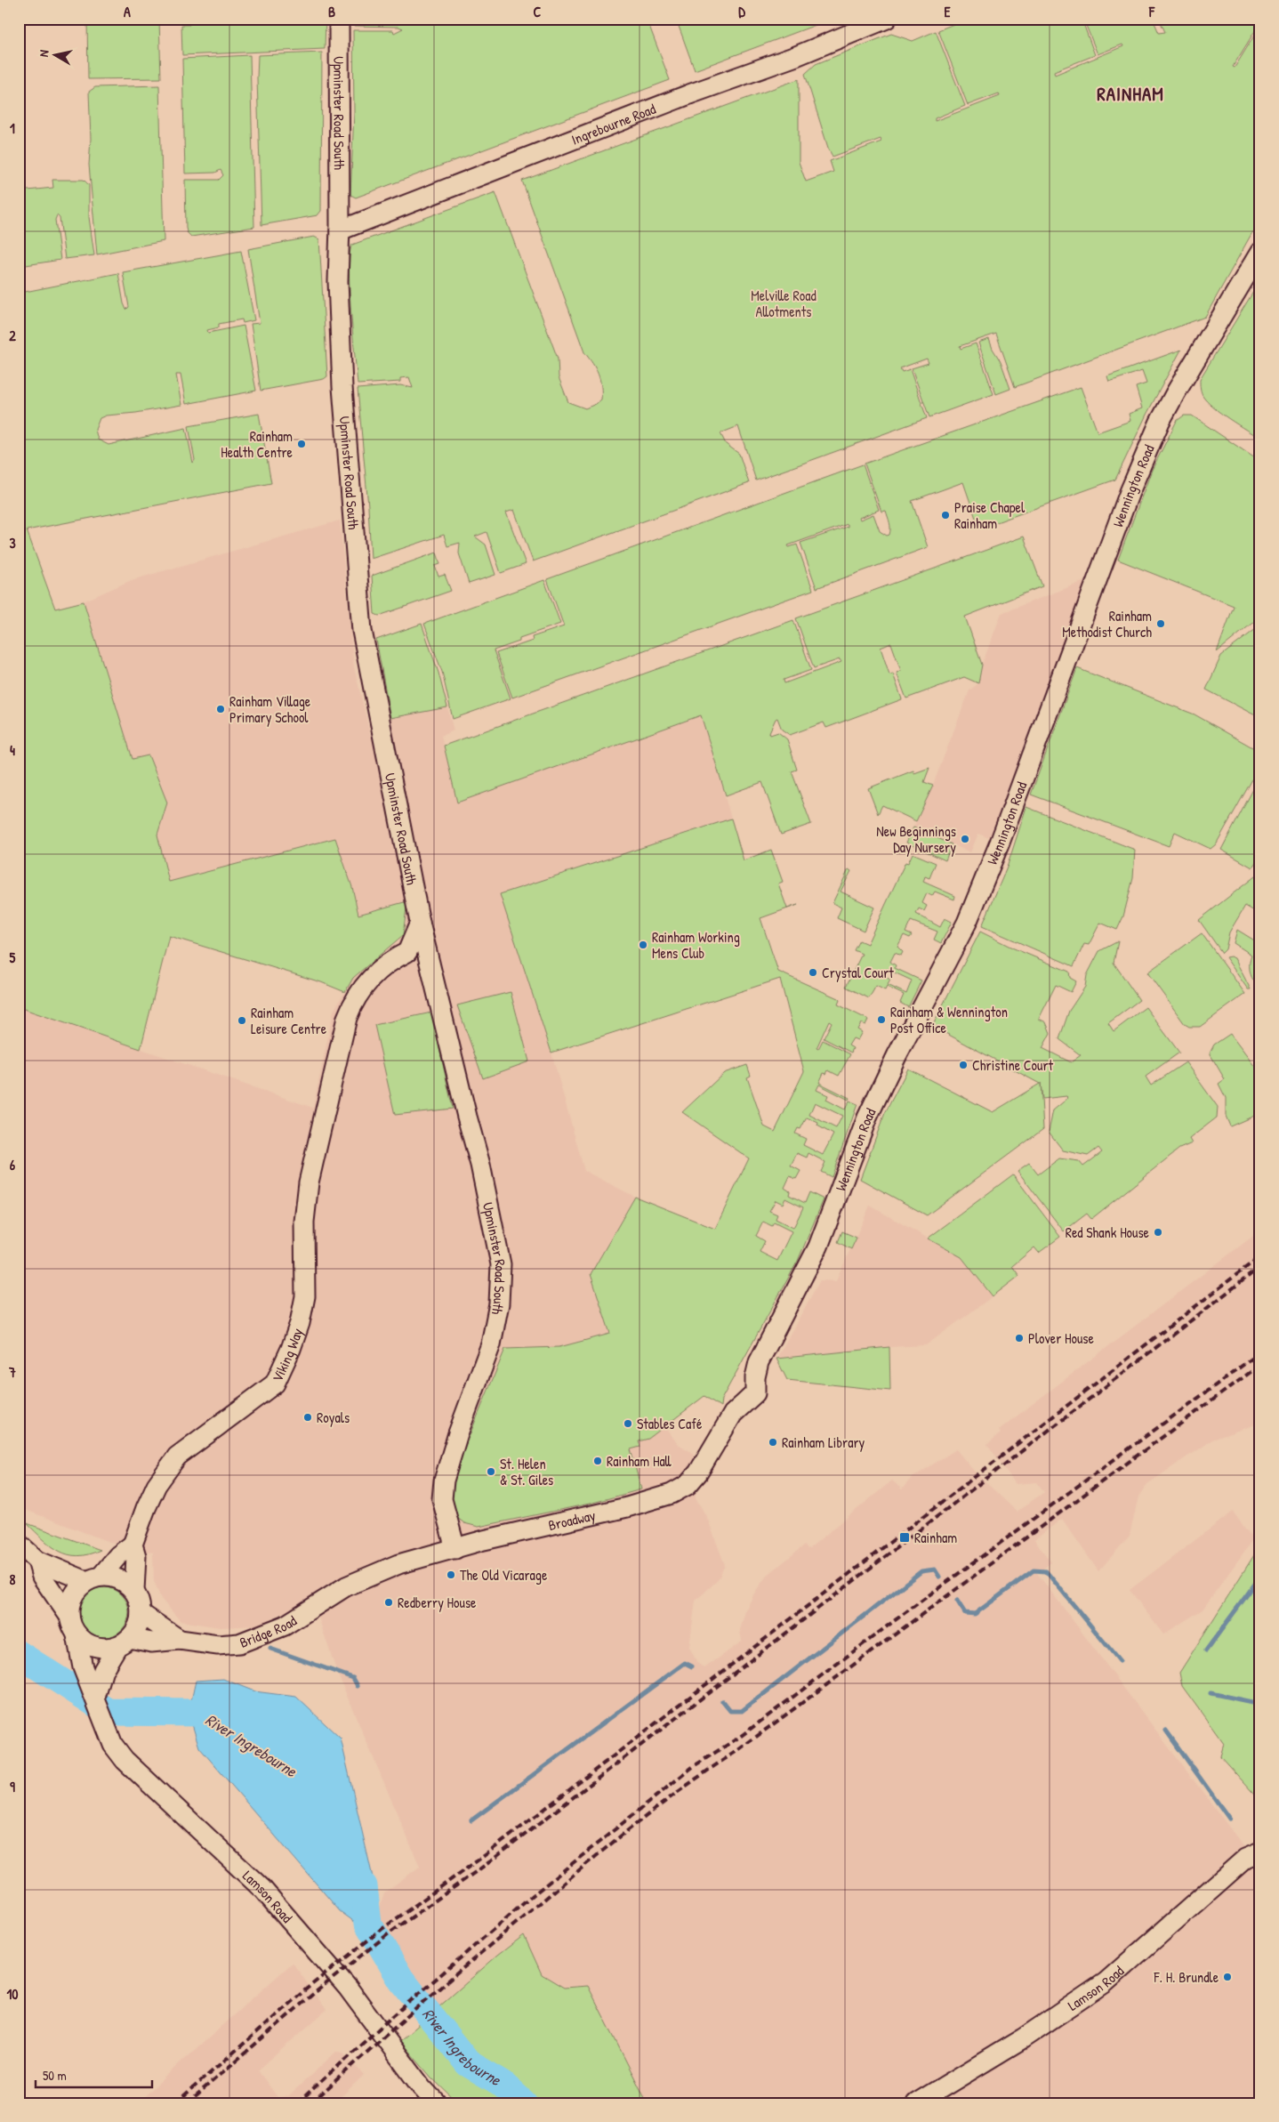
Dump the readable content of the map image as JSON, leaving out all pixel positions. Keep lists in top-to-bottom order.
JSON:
{
  "streets": {
    "street": [
      "Upminster Road South",
      "Ingrebourne Road",
      "Wennington Road",
      "Viking Way",
      "Broadway",
      "Bridge Road",
      "Lamson Road"
    ]
  },
  "crossings": [
    ["Upminster Road South", "Ingrebourne Road"],
    ["Upminster Road South", "Broadway"],
    ["Wennington Road", "Broadway"],
    ["Broadway", "Bridge Road"],
    ["Bridge Road", "Lamson Road"]
  ],
  "districts": ["RAINHAM"],
  "water": ["River Ingrebourne"],
  "parks": ["Melville Road Allotments"],
  "places": {
    "other": [
      "Rainham Health Centre",
      "Praise Chapel Rainham",
      "Rainham Methodist Church",
      "Rainham Village Primary School",
      "New Beginnings Day Nursery",
      "Rainham Working Mens Club",
      "Crystal Court",
      "Rainham & Wennington Post Office",
      "Rainham Leisure Centre",
      "Christine Court",
      "Red Shank House",
      "Plover House",
      "Royals",
      "Stables Café",
      "Rainham Library",
      "Rainham Hall",
      "St. Helen & St. Giles",
      "The Old Vicarage",
      "Redberry House",
      "F. H. Brundle"
    ],
    "transit": ["Rainham"]
  },
  "scale_bar": "50 m",
  "north": "left",
  "grid": {
    "columns": [
      "A",
      "B",
      "C",
      "D",
      "E",
      "F"
    ],
    "rows": [
      "1",
      "2",
      "3",
      "4",
      "5",
      "6",
      "7",
      "8",
      "9",
      "10"
    ]
  }
}
